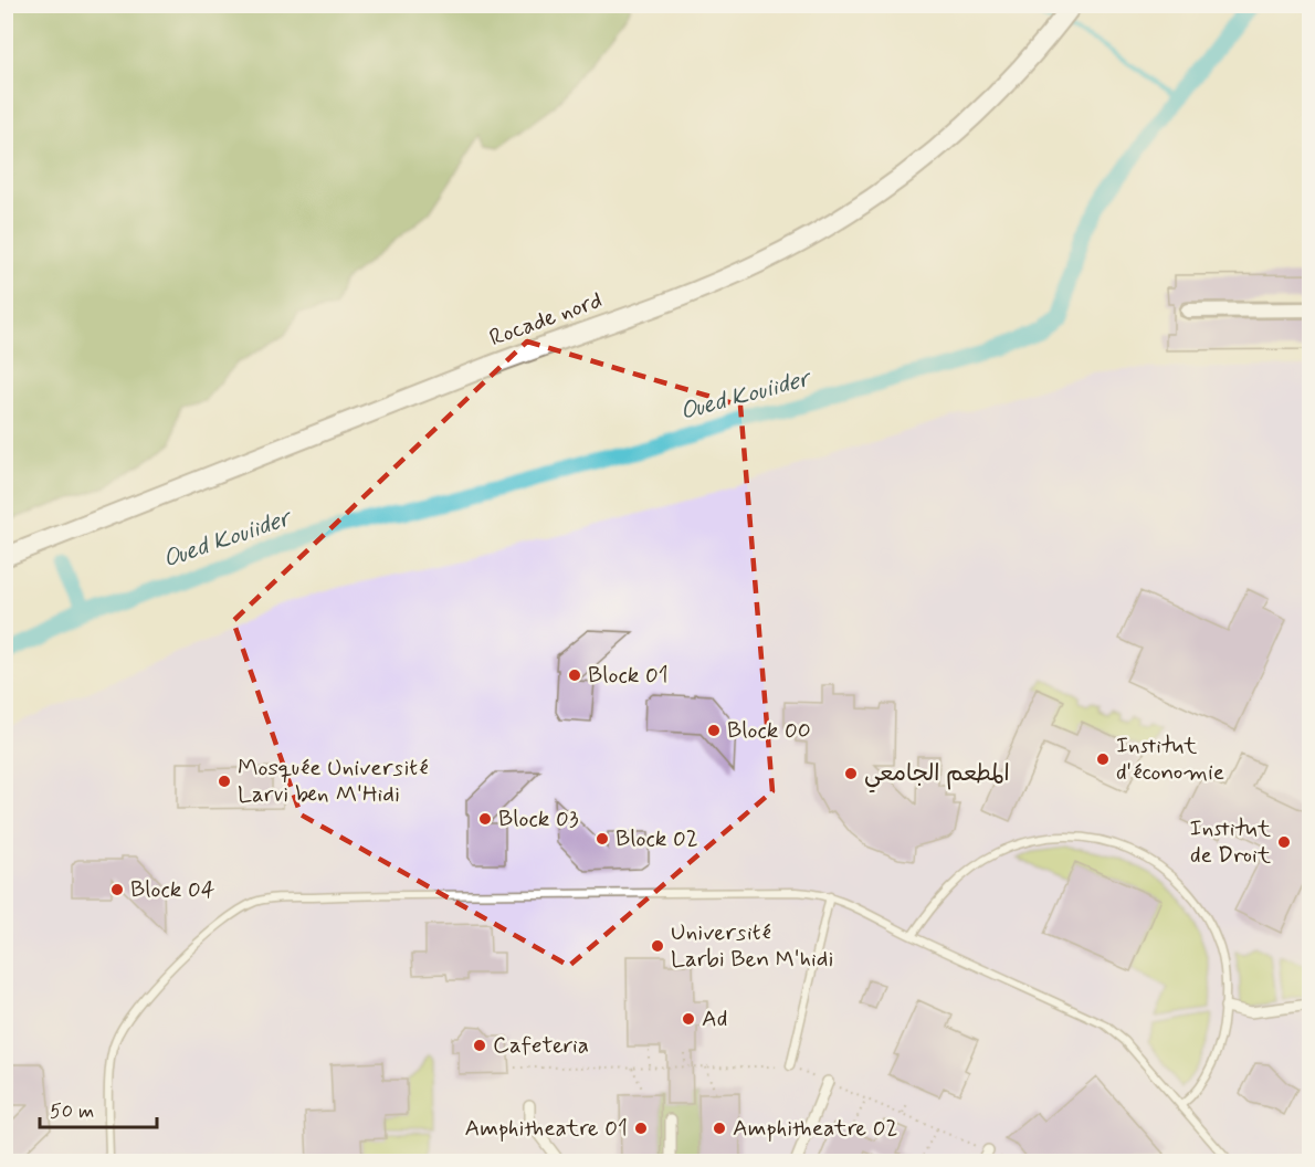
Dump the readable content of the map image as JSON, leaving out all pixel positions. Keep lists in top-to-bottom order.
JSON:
{
  "streets": {
    "main road": ["Rocade nord"]
  },
  "water": ["Oued Kouiider"],
  "places": [
    "Block 01",
    "Block 00",
    "Institut d'économie",
    "المطعم الجامعي",
    "Mosquée Université Larvi ben M'Hidi",
    "Block 03",
    "Block 02",
    "Institut de Droit",
    "Block 04",
    "Université Larbi Ben M'hidi",
    "Ad",
    "Cafeteria",
    "Amphitheatre 01",
    "Amphitheatre 02"
  ],
  "scale_bar": "50 m"
}
